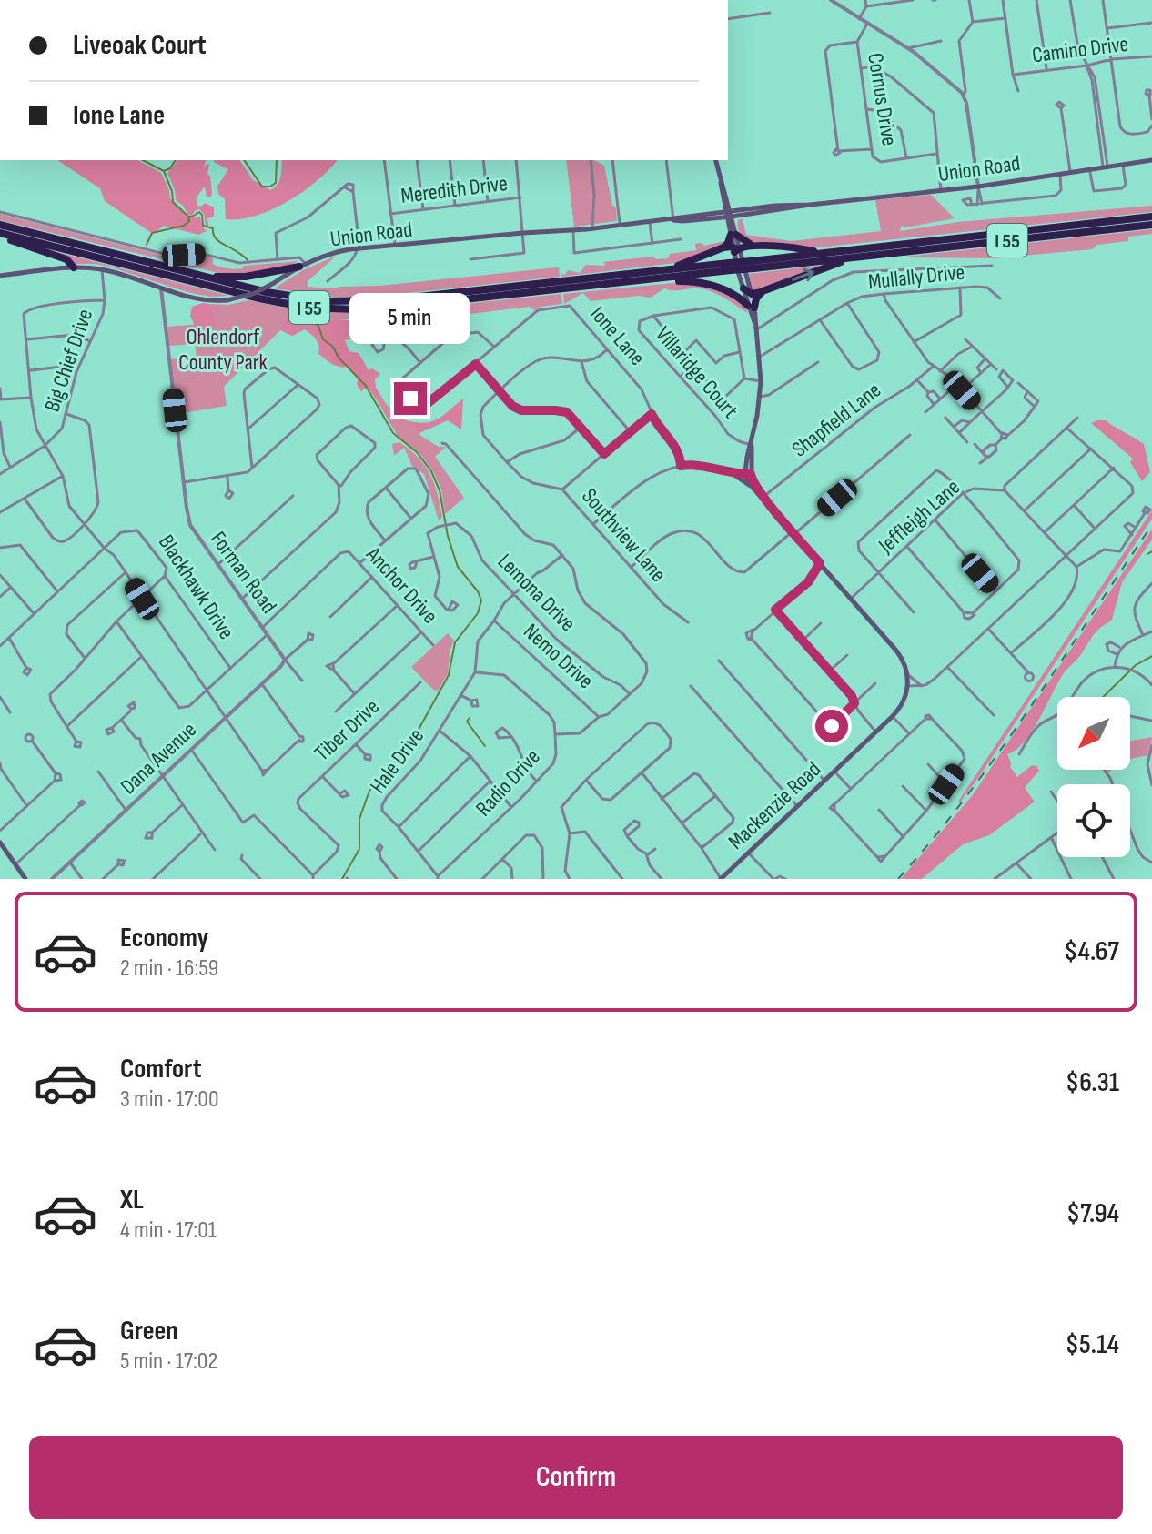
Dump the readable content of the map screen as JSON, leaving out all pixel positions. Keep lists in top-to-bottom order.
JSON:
{
  "streets": {
    "highway": ["I 55"],
    "main road": ["Union Road", "Mackenzie Road"],
    "street": [
      "Camino Drive",
      "Cornus Drive",
      "Meredith Drive",
      "Mullally Drive",
      "Ione Lane",
      "Big Chief Drive",
      "Villaridge Court",
      "Shapfield Lane",
      "Jeffleigh Lane",
      "Southview Lane",
      "Forman Road",
      "Anchor Drive",
      "Blackhawk Drive",
      "Lemona Drive",
      "Nemo Drive",
      "Tiber Drive",
      "Dana Avenue",
      "Hale Drive",
      "Radio Drive"
    ]
  },
  "crossings": [
    ["Union Road", "Big Chief Drive"],
    ["Union Road", "Forman Road"],
    ["Forman Road", "Anchor Drive"],
    ["Forman Road", "Dana Avenue"],
    ["Lemona Drive", "Hale Drive"],
    ["Lemona Drive", "Radio Drive"],
    ["Nemo Drive", "Hale Drive"],
    ["Nemo Drive", "Radio Drive"],
    ["Hale Drive", "Radio Drive"]
  ],
  "parks": ["Ohlendorf County Park"],
  "north": "bottom left",
  "page": {
    "banner": ["Liveoak Court", "Ione Lane"],
    "bubble": "5 min",
    "list": [
      {
        "name": "Economy",
        "note": "2 min · 16:59",
        "value": "$4.67"
      },
      {
        "name": "Comfort",
        "note": "3 min · 17:00",
        "value": "$6.31"
      },
      {
        "name": "XL",
        "note": "4 min · 17:01",
        "value": "$7.94"
      },
      {
        "name": "Green",
        "note": "5 min · 17:02",
        "value": "$5.14"
      }
    ],
    "buttons": "Confirm"
  }
}
